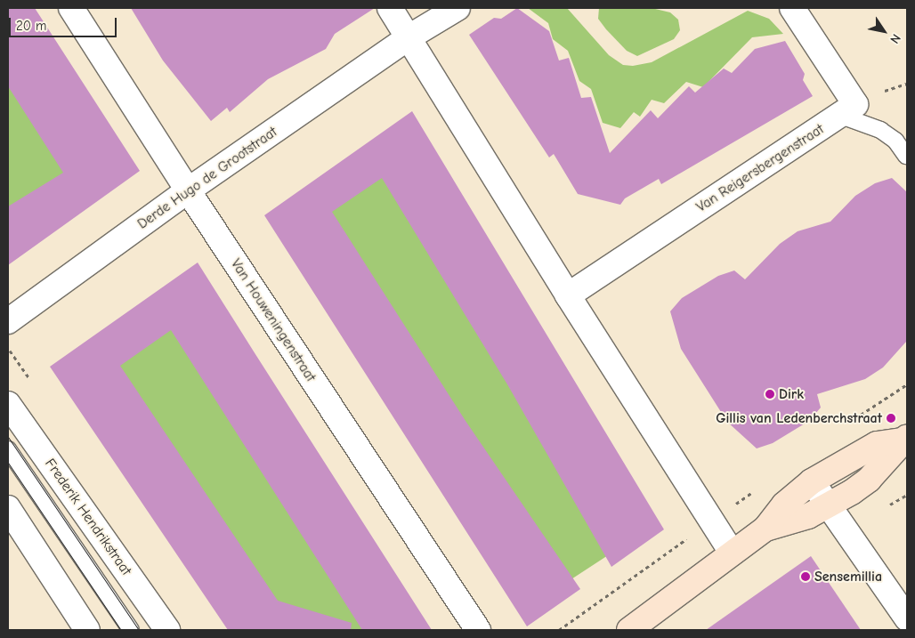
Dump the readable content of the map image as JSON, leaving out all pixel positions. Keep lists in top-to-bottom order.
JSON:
{
  "streets": {
    "street": [
      "Van Reigersbergenstraat",
      "Derde Hugo de Grootstraat",
      "Van Houweningenstraat",
      "Frederik Hendrikstraat"
    ]
  },
  "crossings": [
    ["Derde Hugo de Grootstraat", "Van Houweningenstraat"]
  ],
  "places": ["Dirk", "Gillis van Ledenberchstraat", "Sensemillia"],
  "scale_bar": "20 m",
  "north": "bottom right"
}
